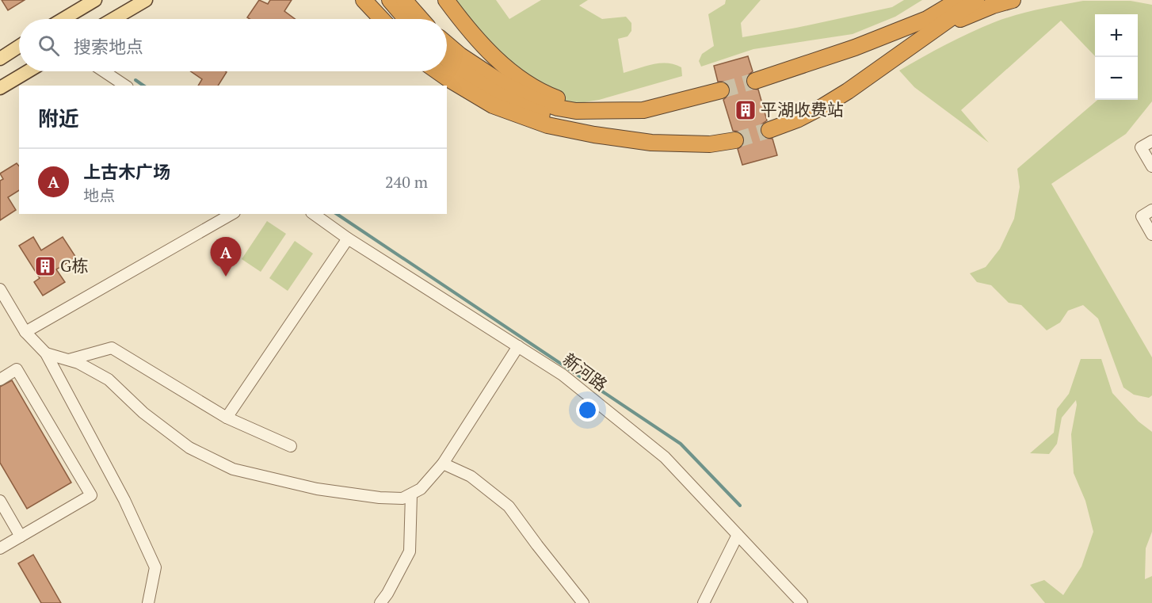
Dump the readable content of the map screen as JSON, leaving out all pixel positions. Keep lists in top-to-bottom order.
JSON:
{
  "streets": {
    "street": ["新河路"]
  },
  "places": {
    "building": ["平湖收费站", "G栋"]
  },
  "page": {
    "map_buttons": ["+", "−"],
    "search": "搜索地点",
    "heading": "附近",
    "list": [
      {
        "mark": "A",
        "name": "上古木广场",
        "note": "地点",
        "value": "240 m"
      }
    ],
    "pins": "A"
  }
}
